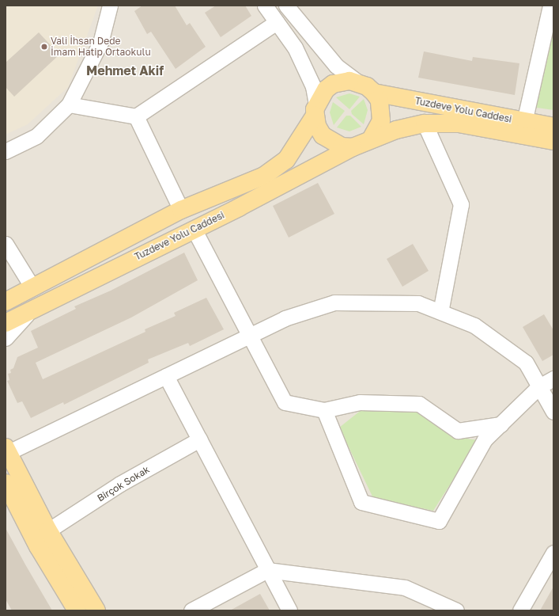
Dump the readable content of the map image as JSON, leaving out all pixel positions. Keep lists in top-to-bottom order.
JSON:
{
  "streets": {
    "main road": ["Tuzdeve Yolu Caddesi"],
    "street": ["Birçok Sokak"]
  },
  "districts": ["Mehmet Akif"],
  "places": ["Vali İhsan Dede İmam Hatip Ortaokulu"]
}
